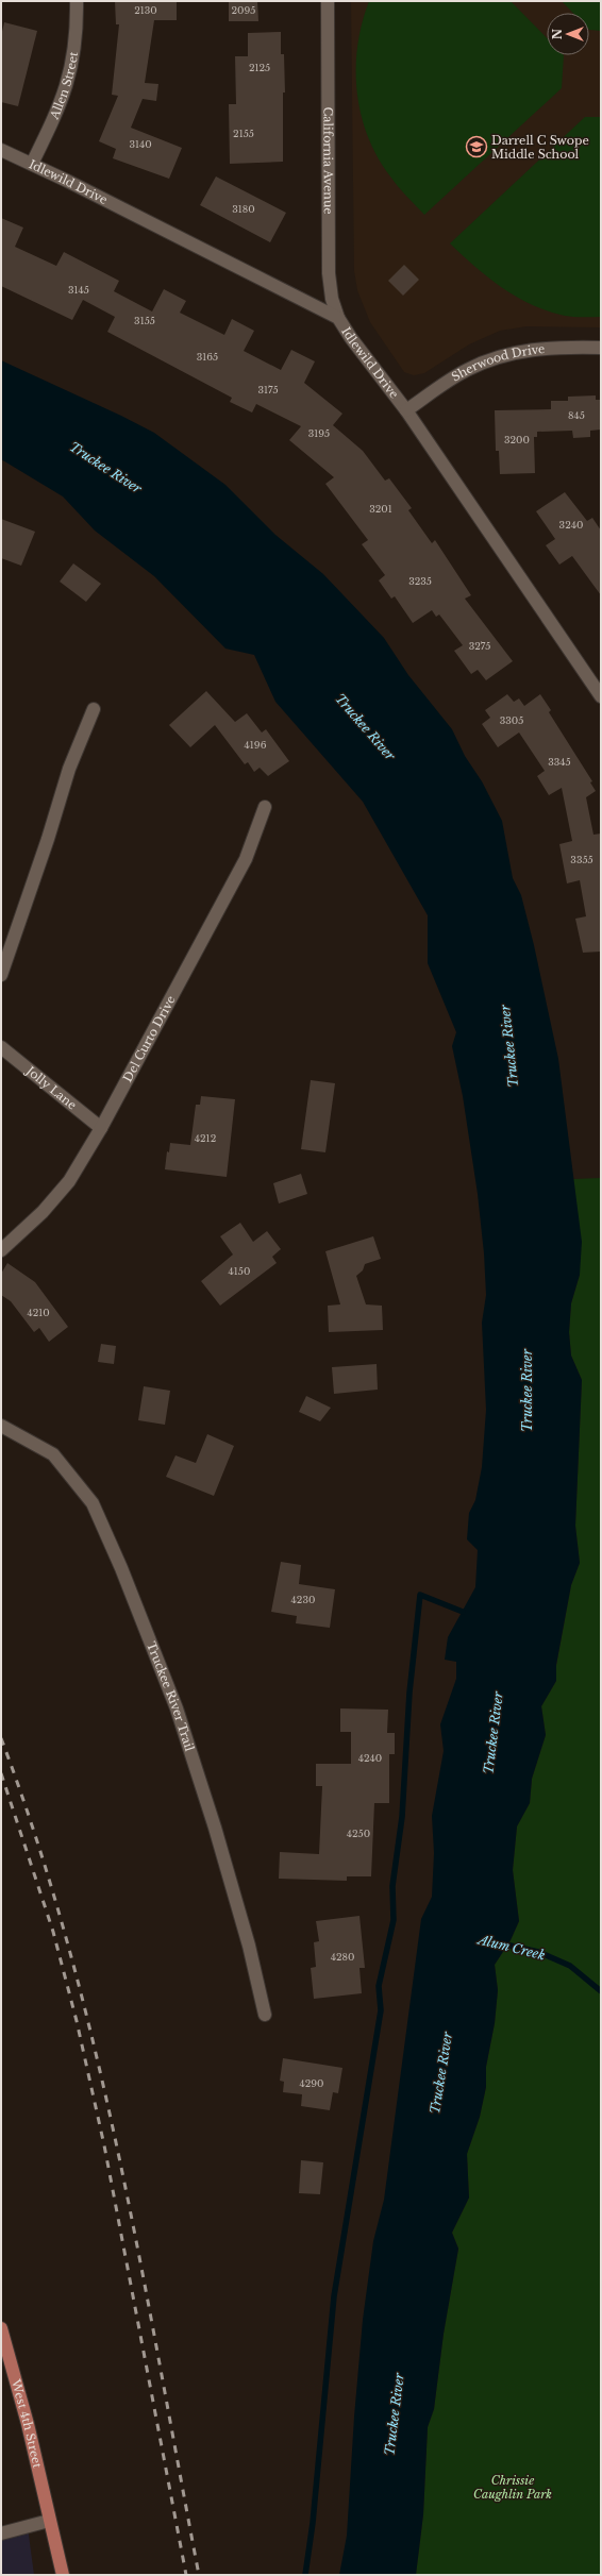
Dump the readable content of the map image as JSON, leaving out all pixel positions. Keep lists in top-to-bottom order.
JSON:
{
  "streets": {
    "main road": ["West 4th Street"],
    "street": [
      "Allen Street",
      "California Avenue",
      "Idlewild Drive",
      "Sherwood Drive",
      "Del Curto Drive",
      "Jolly Lane",
      "Truckee River Trail"
    ]
  },
  "crossings": [
    ["Allen Street", "Idlewild Drive"],
    ["California Avenue", "Idlewild Drive"],
    ["Idlewild Drive", "Sherwood Drive"],
    ["Del Curto Drive", "Jolly Lane"]
  ],
  "water": ["Truckee River", "Alum Creek"],
  "parks": ["Chrissie Caughlin Park"],
  "places": {
    "school or university": ["Darrell C Swope Middle School"]
  },
  "house_numbers": [
    "2130",
    "2095",
    "2125",
    "2155",
    "3140",
    "3180",
    "3145",
    "3155",
    "3165",
    "3175",
    "845",
    "3195",
    "3200",
    "3201",
    "3240",
    "3235",
    "3275",
    "3305",
    "4196",
    "3345",
    "3355",
    "4212",
    "4150",
    "4210",
    "4230",
    "4240",
    "4250",
    "4280",
    "4290"
  ],
  "north": "left"
}
